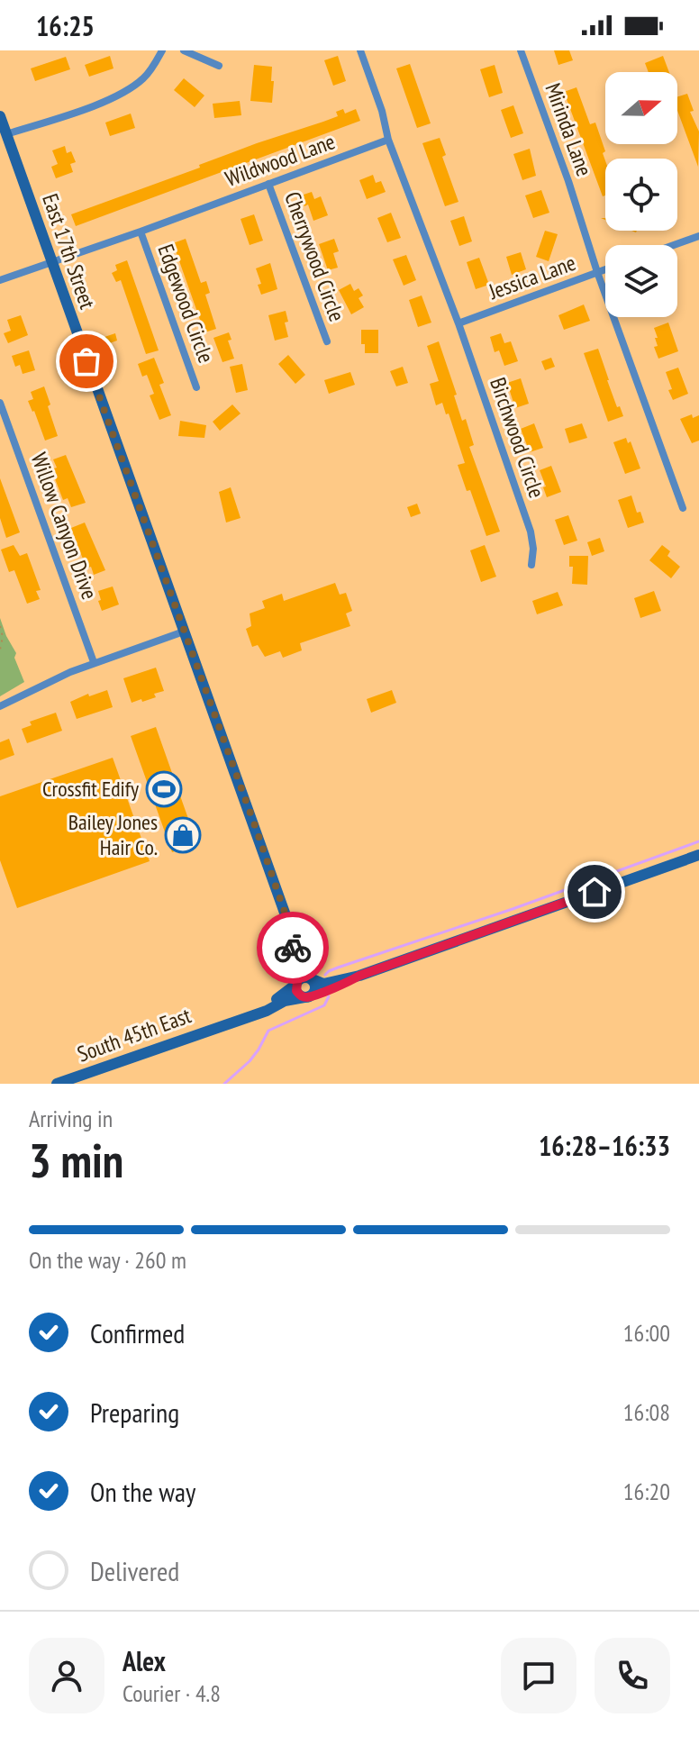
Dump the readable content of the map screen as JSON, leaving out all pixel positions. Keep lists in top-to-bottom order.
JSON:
{
  "streets": {
    "main road": ["East 17th Street", "South 45th East"],
    "street": [
      "Mirinda Lane",
      "Wildwood Lane",
      "Cherrywood Circle",
      "Jessica Lane",
      "Edgewood Circle",
      "Birchwood Circle",
      "Willow Canyon Drive"
    ]
  },
  "crossings": [
    ["Mirinda Lane", "Jessica Lane"],
    ["Wildwood Lane", "East 17th Street"],
    ["Wildwood Lane", "Cherrywood Circle"],
    ["Wildwood Lane", "Edgewood Circle"],
    ["East 17th Street", "South 45th East"],
    ["Jessica Lane", "Birchwood Circle"]
  ],
  "places": {
    "sports": ["Crossfit Edify"],
    "shop": ["Bailey Jones Hair Co."]
  },
  "north": "right",
  "page": {
    "status": "16:25",
    "heading": ["3 min", "Arriving in", "16:28–16:33"],
    "panel": ["Alex", "Courier · 4.8"],
    "bar": "On the way · 260 m",
    "list": [
      ["Confirmed", "16:00"],
      ["Preparing", "16:08"],
      ["On the way", "16:20"],
      "Delivered"
    ]
  }
}
